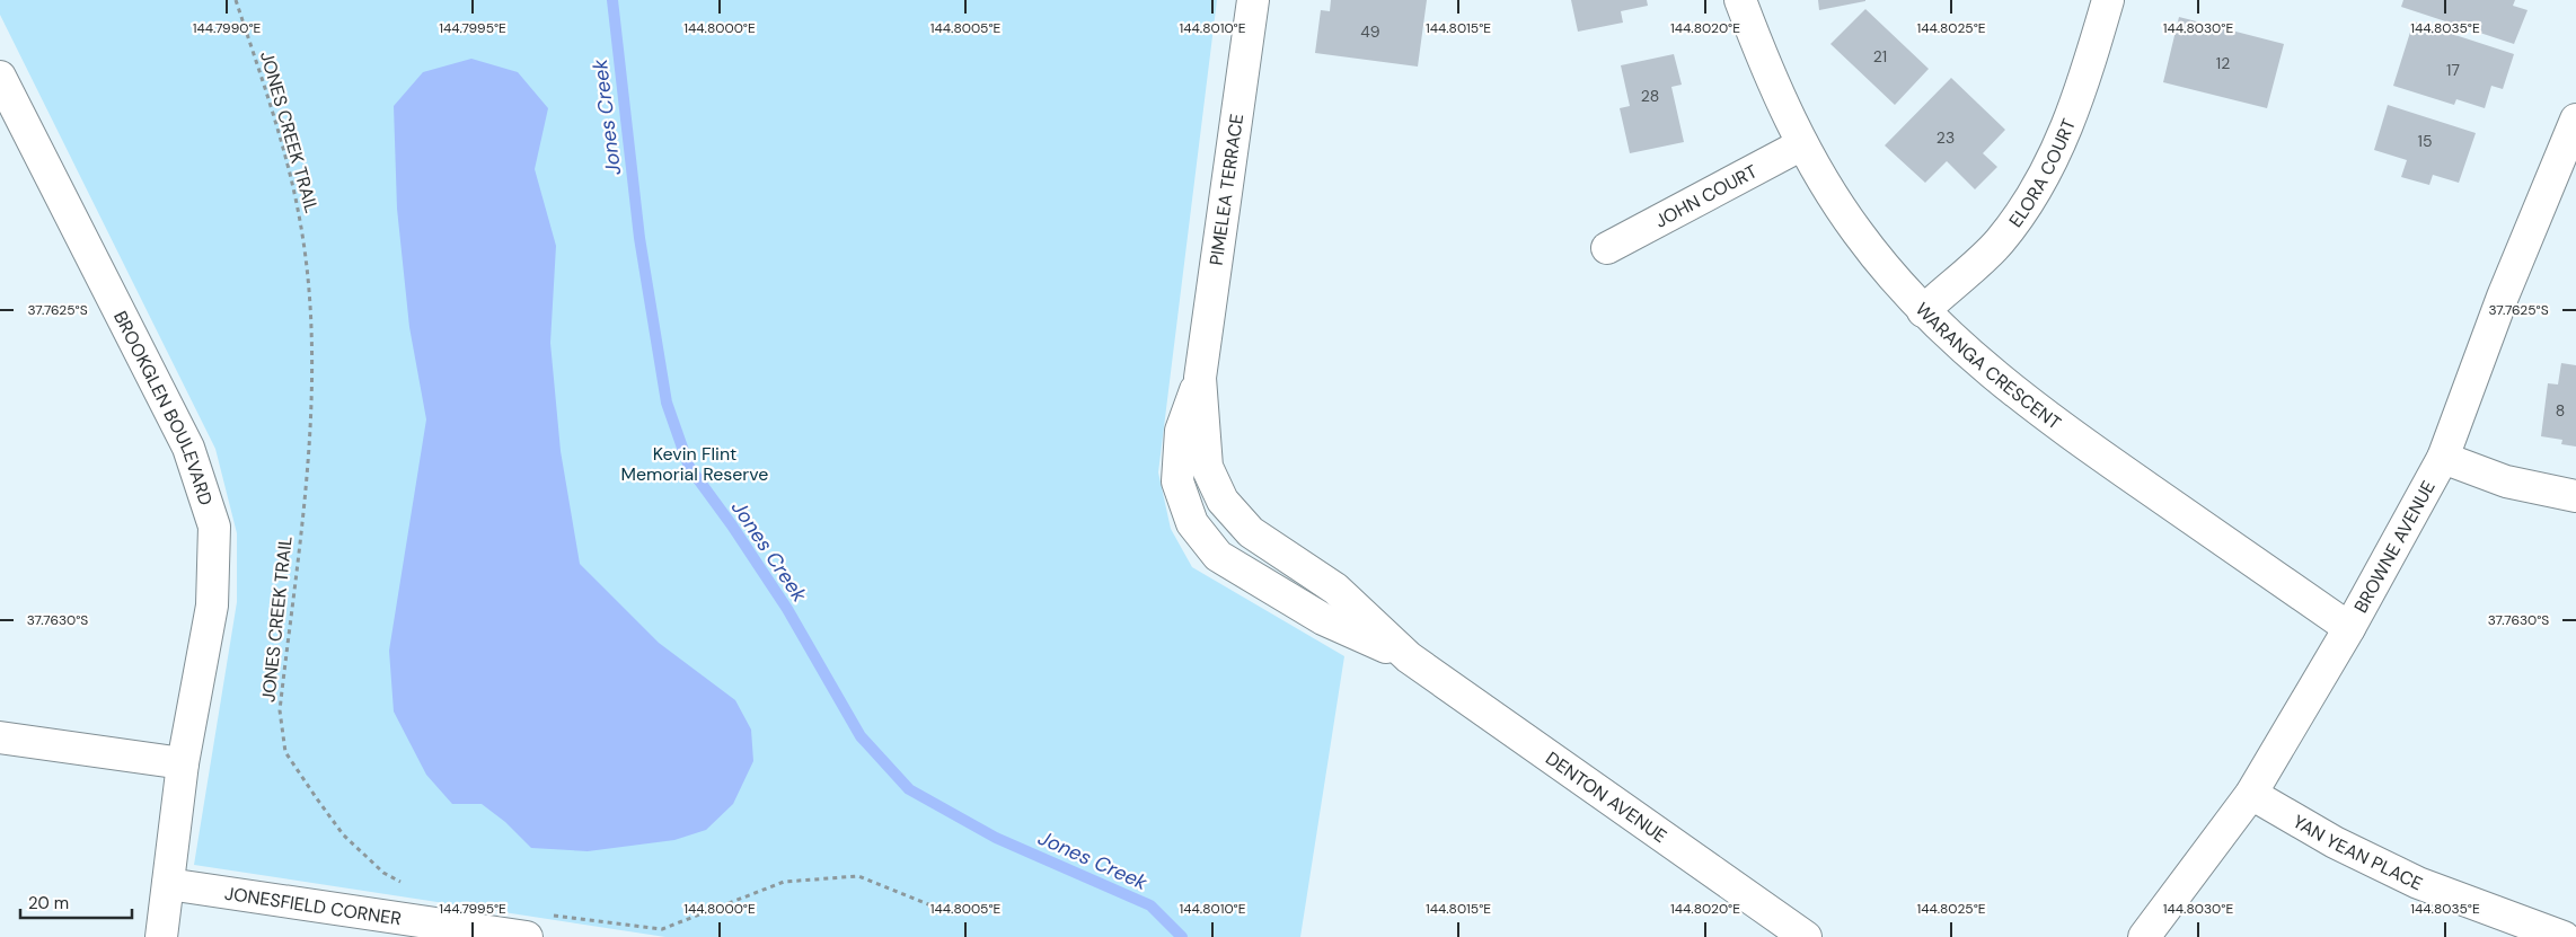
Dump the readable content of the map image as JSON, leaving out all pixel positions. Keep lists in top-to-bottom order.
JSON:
{
  "streets": {
    "street": [
      "ELORA COURT",
      "PIMELEA TERRACE",
      "JOHN COURT",
      "WARANGA CRESCENT",
      "BROOKGLEN BOULEVARD",
      "BROWNE AVENUE",
      "DENTON AVENUE",
      "YAN YEAN PLACE",
      "JONESFIELD CORNER"
    ],
    "path": ["JONES CREEK TRAIL"]
  },
  "crossings": [
    ["ELORA COURT", "WARANGA CRESCENT"],
    ["PIMELEA TERRACE", "DENTON AVENUE"],
    ["JOHN COURT", "WARANGA CRESCENT"],
    ["WARANGA CRESCENT", "BROWNE AVENUE"],
    ["BROOKGLEN BOULEVARD", "JONESFIELD CORNER"],
    ["BROWNE AVENUE", "YAN YEAN PLACE"]
  ],
  "water": ["Jones Creek"],
  "parks": ["Kevin Flint Memorial Reserve"],
  "house_numbers": [
    "49",
    "21",
    "12",
    "17",
    "28",
    "23",
    "15",
    "8"
  ],
  "scale_bar": "20 m",
  "coordinates": [
    "144.7990°E",
    "144.7995°E",
    "144.8000°E",
    "144.8005°E",
    "144.8010°E",
    "144.8015°E",
    "144.8020°E",
    "144.8025°E",
    "144.8030°E",
    "144.8035°E",
    "37.7625°S",
    "37.7630°S"
  ]
}
